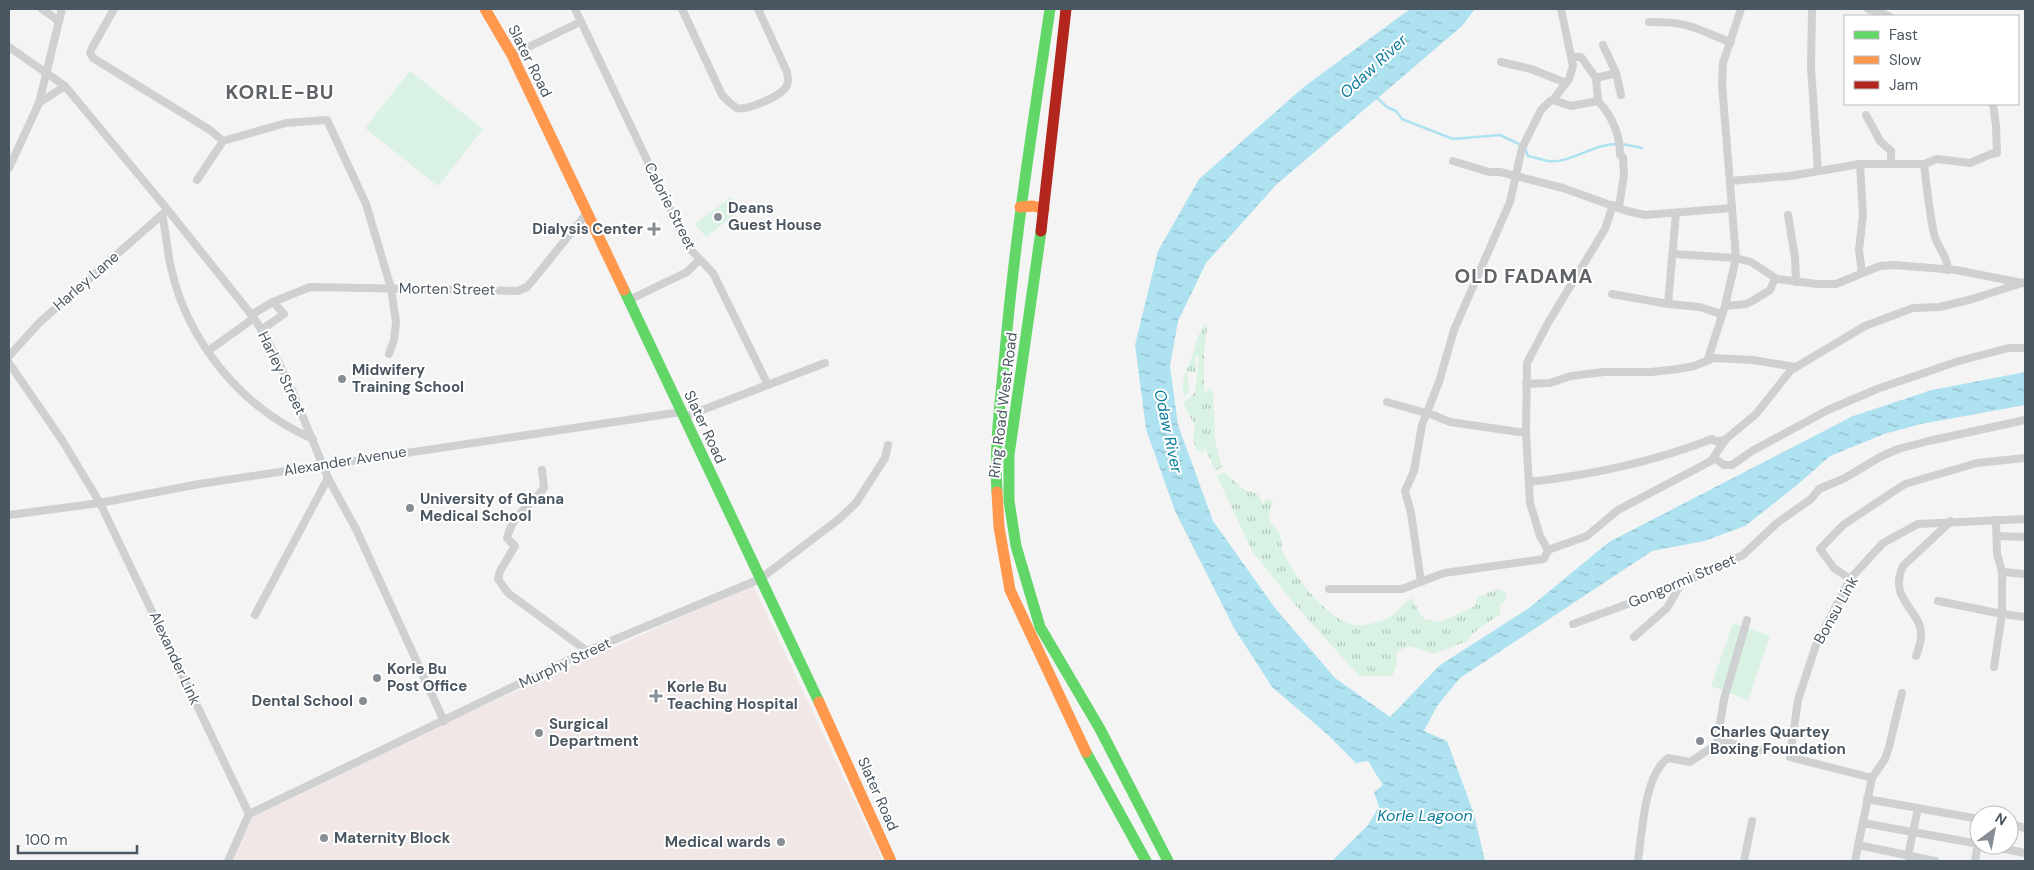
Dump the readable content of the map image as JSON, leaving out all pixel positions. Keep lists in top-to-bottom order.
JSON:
{
  "streets": {
    "main road": ["Slater Road", "Ring Road West Road"],
    "street": [
      "Calorie Street",
      "Harley Lane",
      "Morten Street",
      "Harley Street",
      "Alexander Avenue",
      "Gongormi Street",
      "Bonsu Link",
      "Alexander Link",
      "Murphy Street"
    ]
  },
  "crossings": [
    ["Slater Road", "Morten Street"],
    ["Slater Road", "Alexander Avenue"],
    ["Slater Road", "Murphy Street"],
    ["Calorie Street", "Alexander Avenue"],
    ["Harley Lane", "Harley Street"],
    ["Morten Street", "Harley Street"],
    ["Harley Street", "Alexander Avenue"],
    ["Harley Street", "Murphy Street"],
    ["Alexander Avenue", "Alexander Link"],
    ["Alexander Link", "Murphy Street"]
  ],
  "districts": ["KORLE-BU", "OLD FADAMA"],
  "water": ["Odaw River", "Korle Lagoon"],
  "places": {
    "other": [
      "Deans Guest House",
      "Midwifery Training School",
      "University of Ghana Medical School",
      "Korle Bu Post Office",
      "Dental School",
      "Surgical Department",
      "Charles Quartey Boxing Foundation",
      "Maternity Block",
      "Medical wards"
    ],
    "health": ["Dialysis Center", "Korle Bu Teaching Hospital"]
  },
  "legend": ["Fast", "Slow", "Jam"],
  "scale_bar": "100 m",
  "north": "top right"
}
